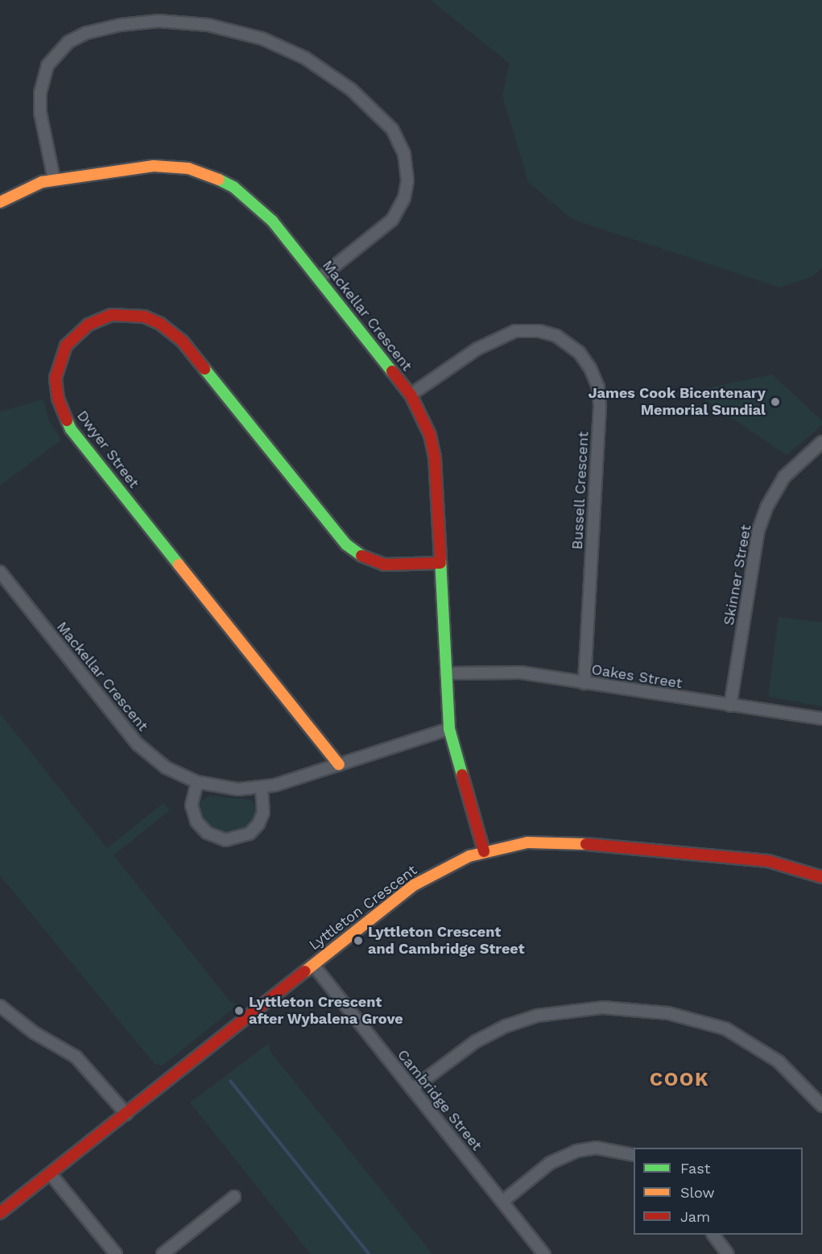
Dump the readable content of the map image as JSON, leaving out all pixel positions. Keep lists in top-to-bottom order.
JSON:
{
  "streets": {
    "street": [
      "Mackellar Crescent",
      "Dwyer Street",
      "Bussell Crescent",
      "Skinner Street",
      "Oakes Street",
      "Lyttleton Crescent",
      "Cambridge Street"
    ]
  },
  "crossings": [
    ["Mackellar Crescent", "Dwyer Street"],
    ["Mackellar Crescent", "Bussell Crescent"],
    ["Mackellar Crescent", "Oakes Street"],
    ["Mackellar Crescent", "Lyttleton Crescent"],
    ["Bussell Crescent", "Oakes Street"],
    ["Skinner Street", "Oakes Street"],
    ["Lyttleton Crescent", "Cambridge Street"]
  ],
  "districts": ["COOK"],
  "places": ["James Cook Bicentenary Memorial Sundial", "Lyttleton Crescent and Cambridge Street", "Lyttleton Crescent after Wybalena Grove"],
  "legend": ["Fast", "Slow", "Jam"]
}
